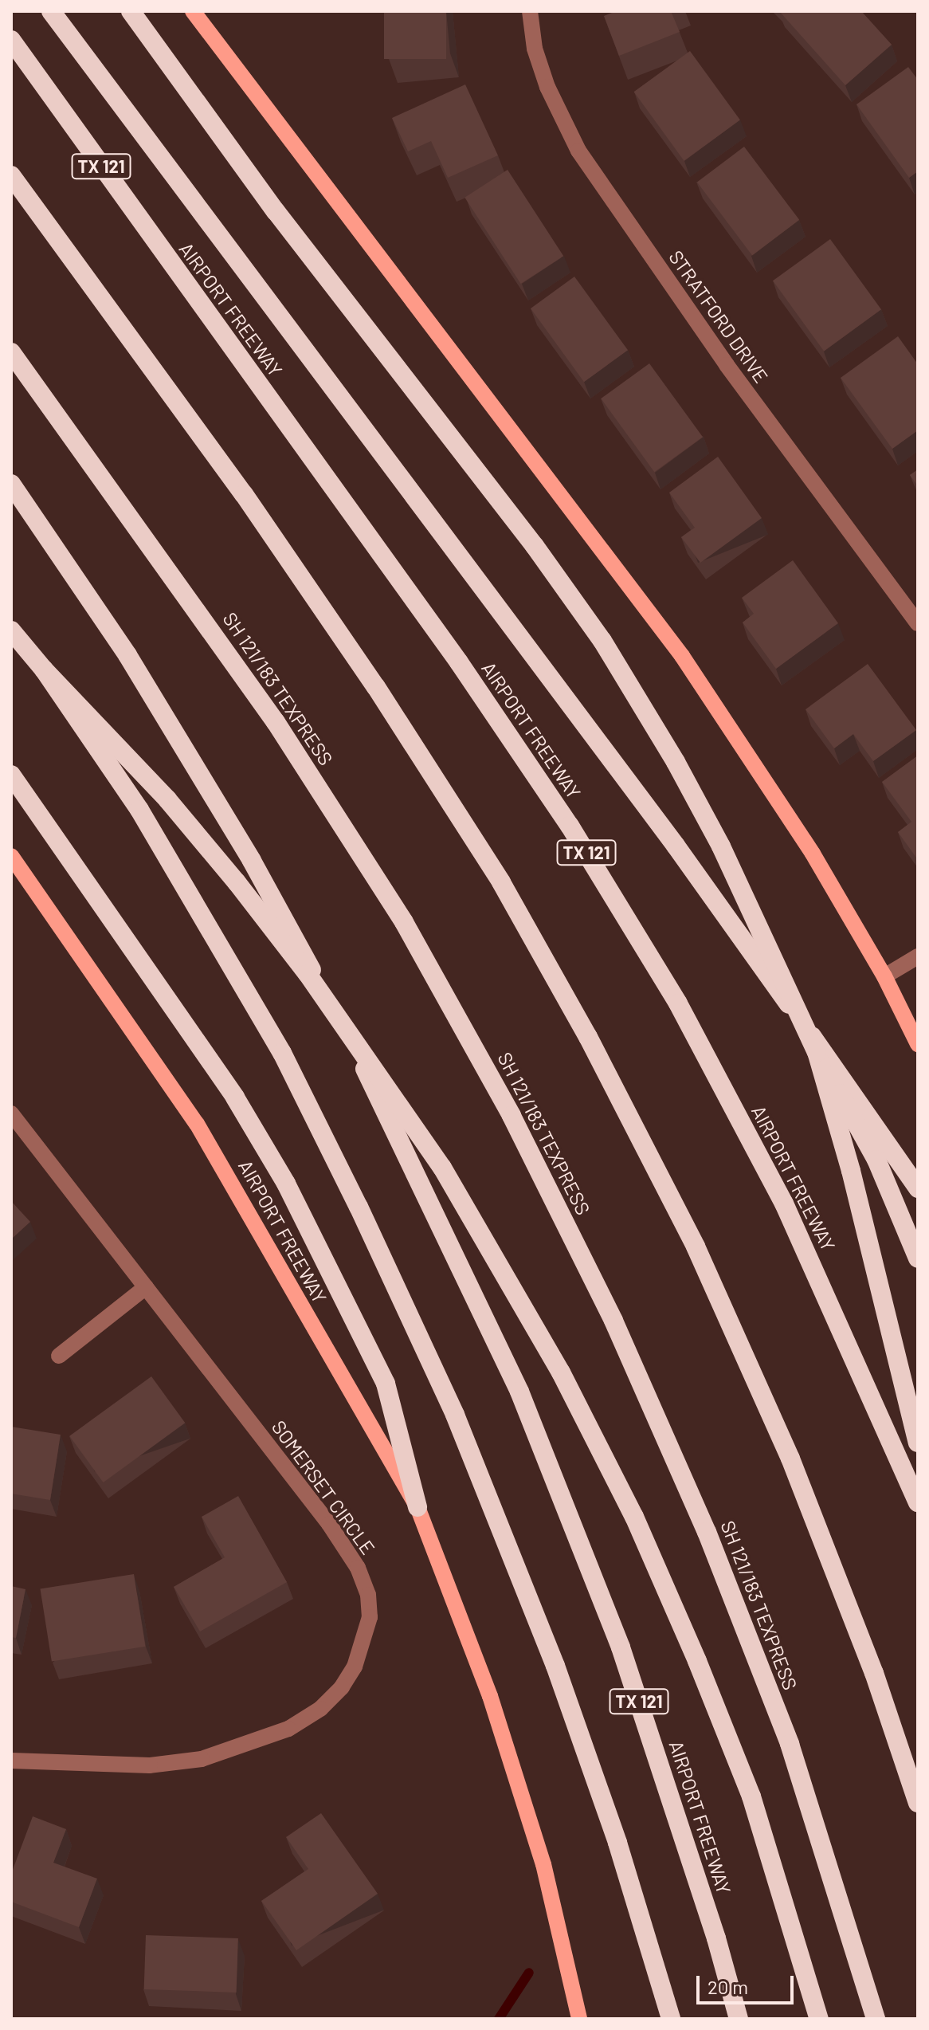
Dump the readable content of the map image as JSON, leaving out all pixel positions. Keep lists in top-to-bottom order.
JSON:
{
  "streets": {
    "highway": ["TX 121", "AIRPORT FREEWAY", "SH 121/183 TEXPRESS"],
    "street": ["STRATFORD DRIVE", "SOMERSET CIRCLE"]
  },
  "scale_bar": "20 m"
}
